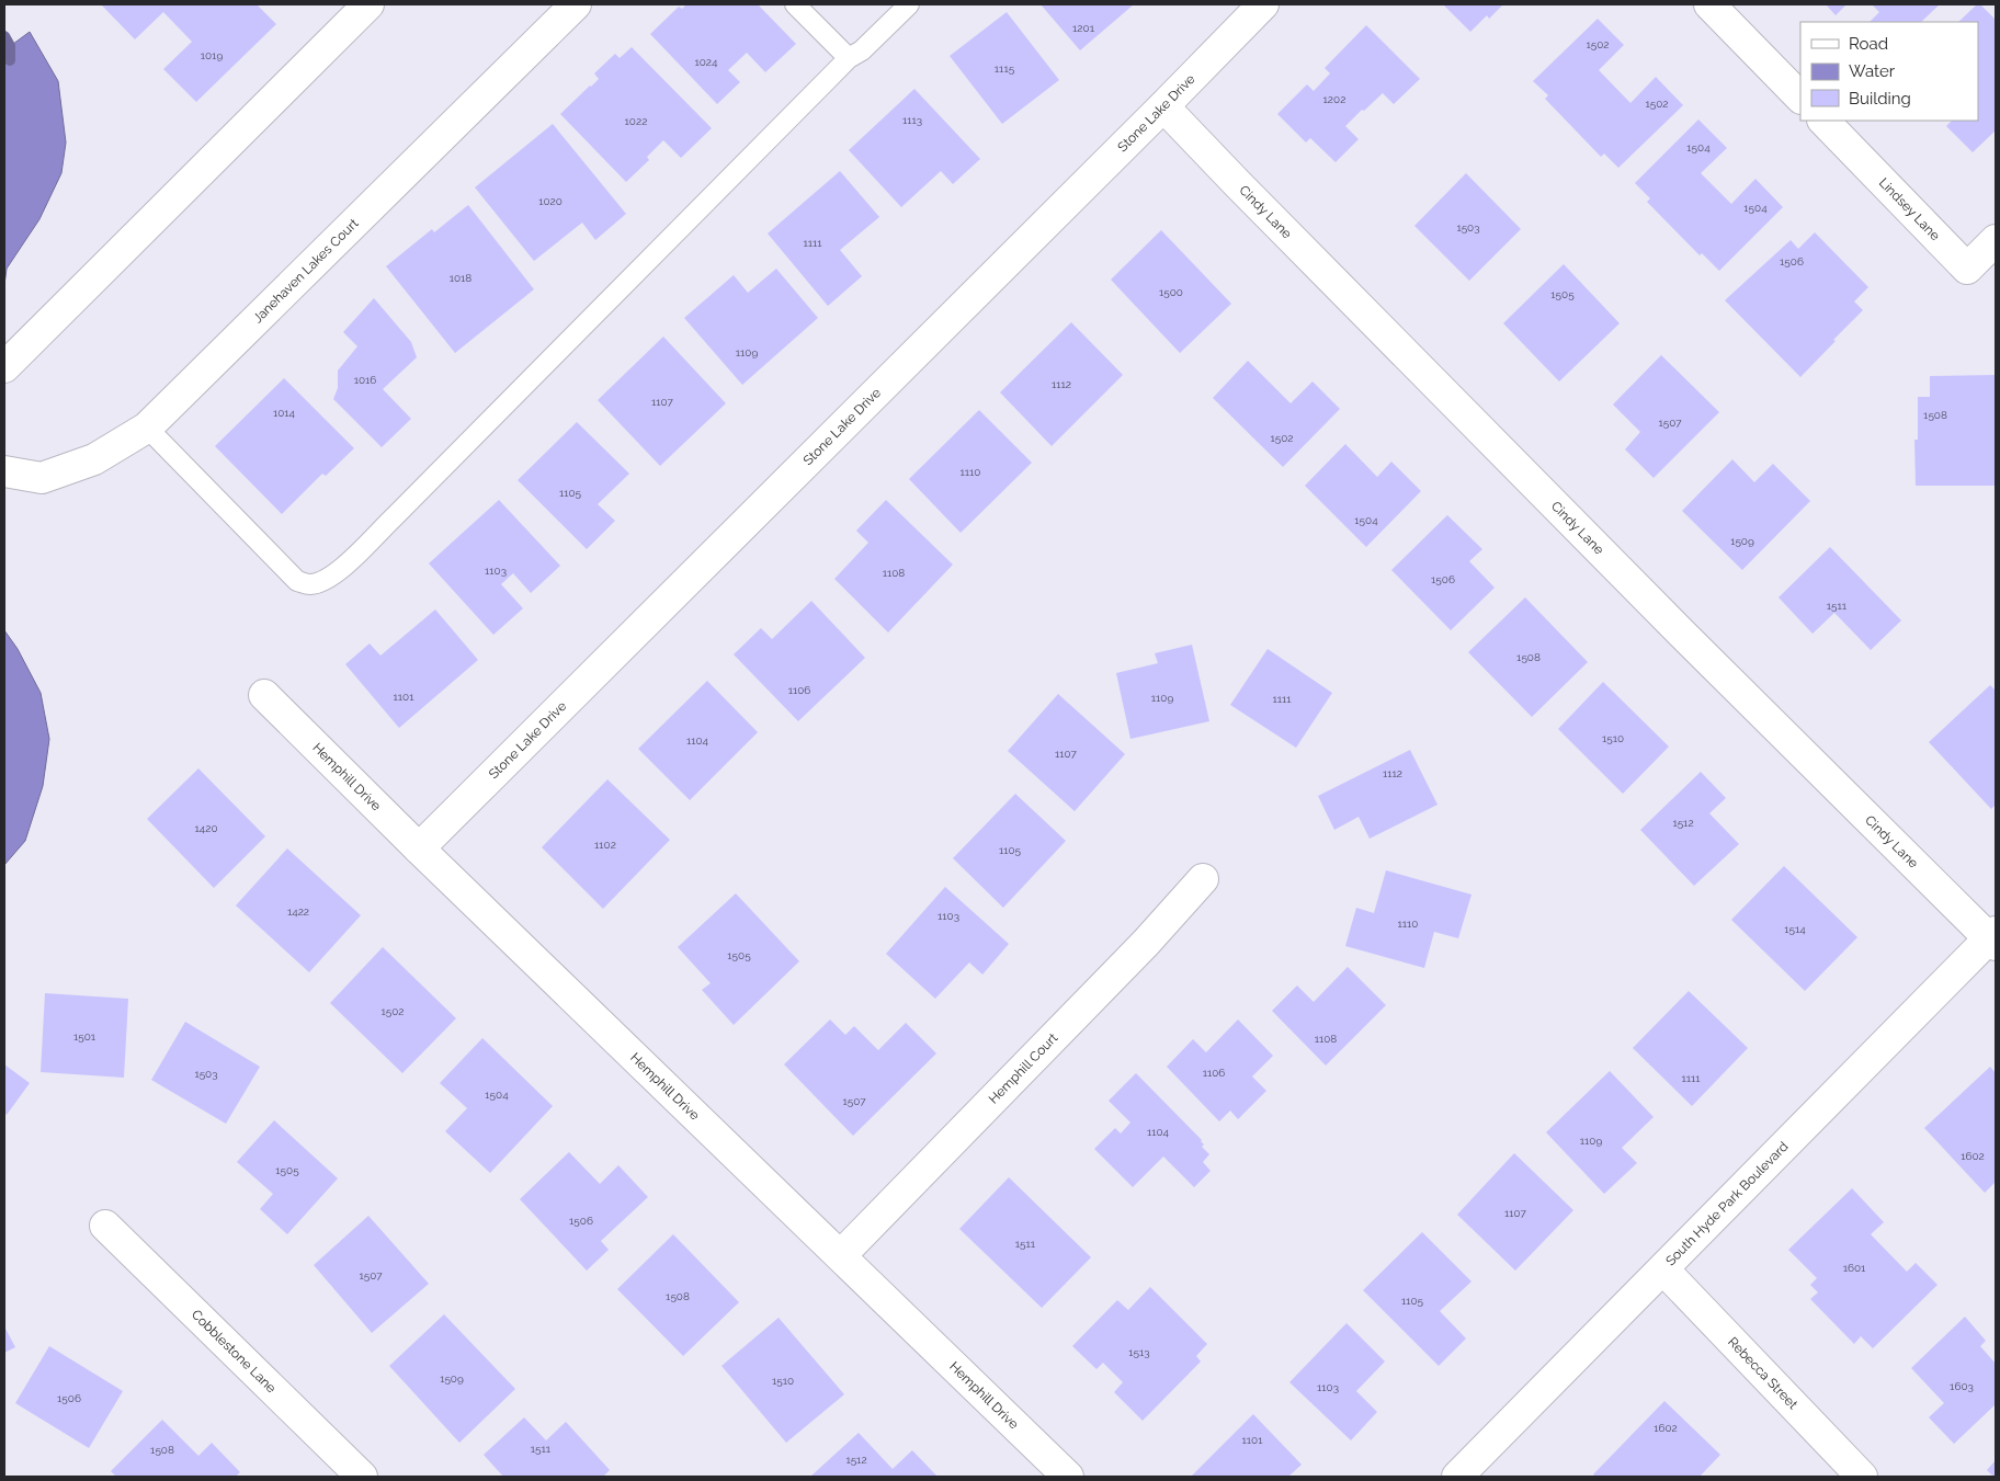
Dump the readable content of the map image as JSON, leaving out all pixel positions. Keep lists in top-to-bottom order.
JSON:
{
  "streets": {
    "street": [
      "Stone Lake Drive",
      "Lindsey Lane",
      "Cindy Lane",
      "Janehaven Lakes Court",
      "Hemphill Drive",
      "Hemphill Court",
      "South Hyde Park Boulevard",
      "Cobblestone Lane",
      "Rebecca Street"
    ]
  },
  "crossings": [
    ["Stone Lake Drive", "Cindy Lane"],
    ["Stone Lake Drive", "Hemphill Drive"],
    ["Cindy Lane", "South Hyde Park Boulevard"],
    ["Hemphill Drive", "Hemphill Court"],
    ["South Hyde Park Boulevard", "Rebecca Street"]
  ],
  "house_numbers": [
    "1201",
    "1502",
    "1019",
    "1024",
    "1115",
    "1202",
    "1502",
    "1113",
    "1022",
    "1504",
    "1020",
    "1504",
    "1503",
    "1111",
    "1506",
    "1018",
    "1500",
    "1505",
    "1109",
    "1016",
    "1112",
    "1107",
    "1014",
    "1508",
    "1507",
    "1502",
    "1110",
    "1105",
    "1504",
    "1509",
    "1103",
    "1108",
    "1506",
    "1511",
    "1508",
    "1106",
    "1101",
    "1109",
    "1111",
    "1510",
    "1104",
    "1107",
    "1112",
    "1512",
    "1420",
    "1102",
    "1105",
    "1422",
    "1103",
    "1110",
    "1514",
    "1505",
    "1502",
    "1501",
    "1108",
    "1106",
    "1503",
    "1111",
    "1504",
    "1507",
    "1104",
    "1109",
    "1602",
    "1505",
    "1107",
    "1506",
    "1511",
    "1601",
    "1507",
    "1508",
    "1105",
    "1513",
    "1509",
    "1510",
    "1603",
    "1103",
    "1506",
    "1602",
    "1101",
    "1511",
    "1508",
    "1512"
  ],
  "legend": ["Road", "Water", "Building"]
}
